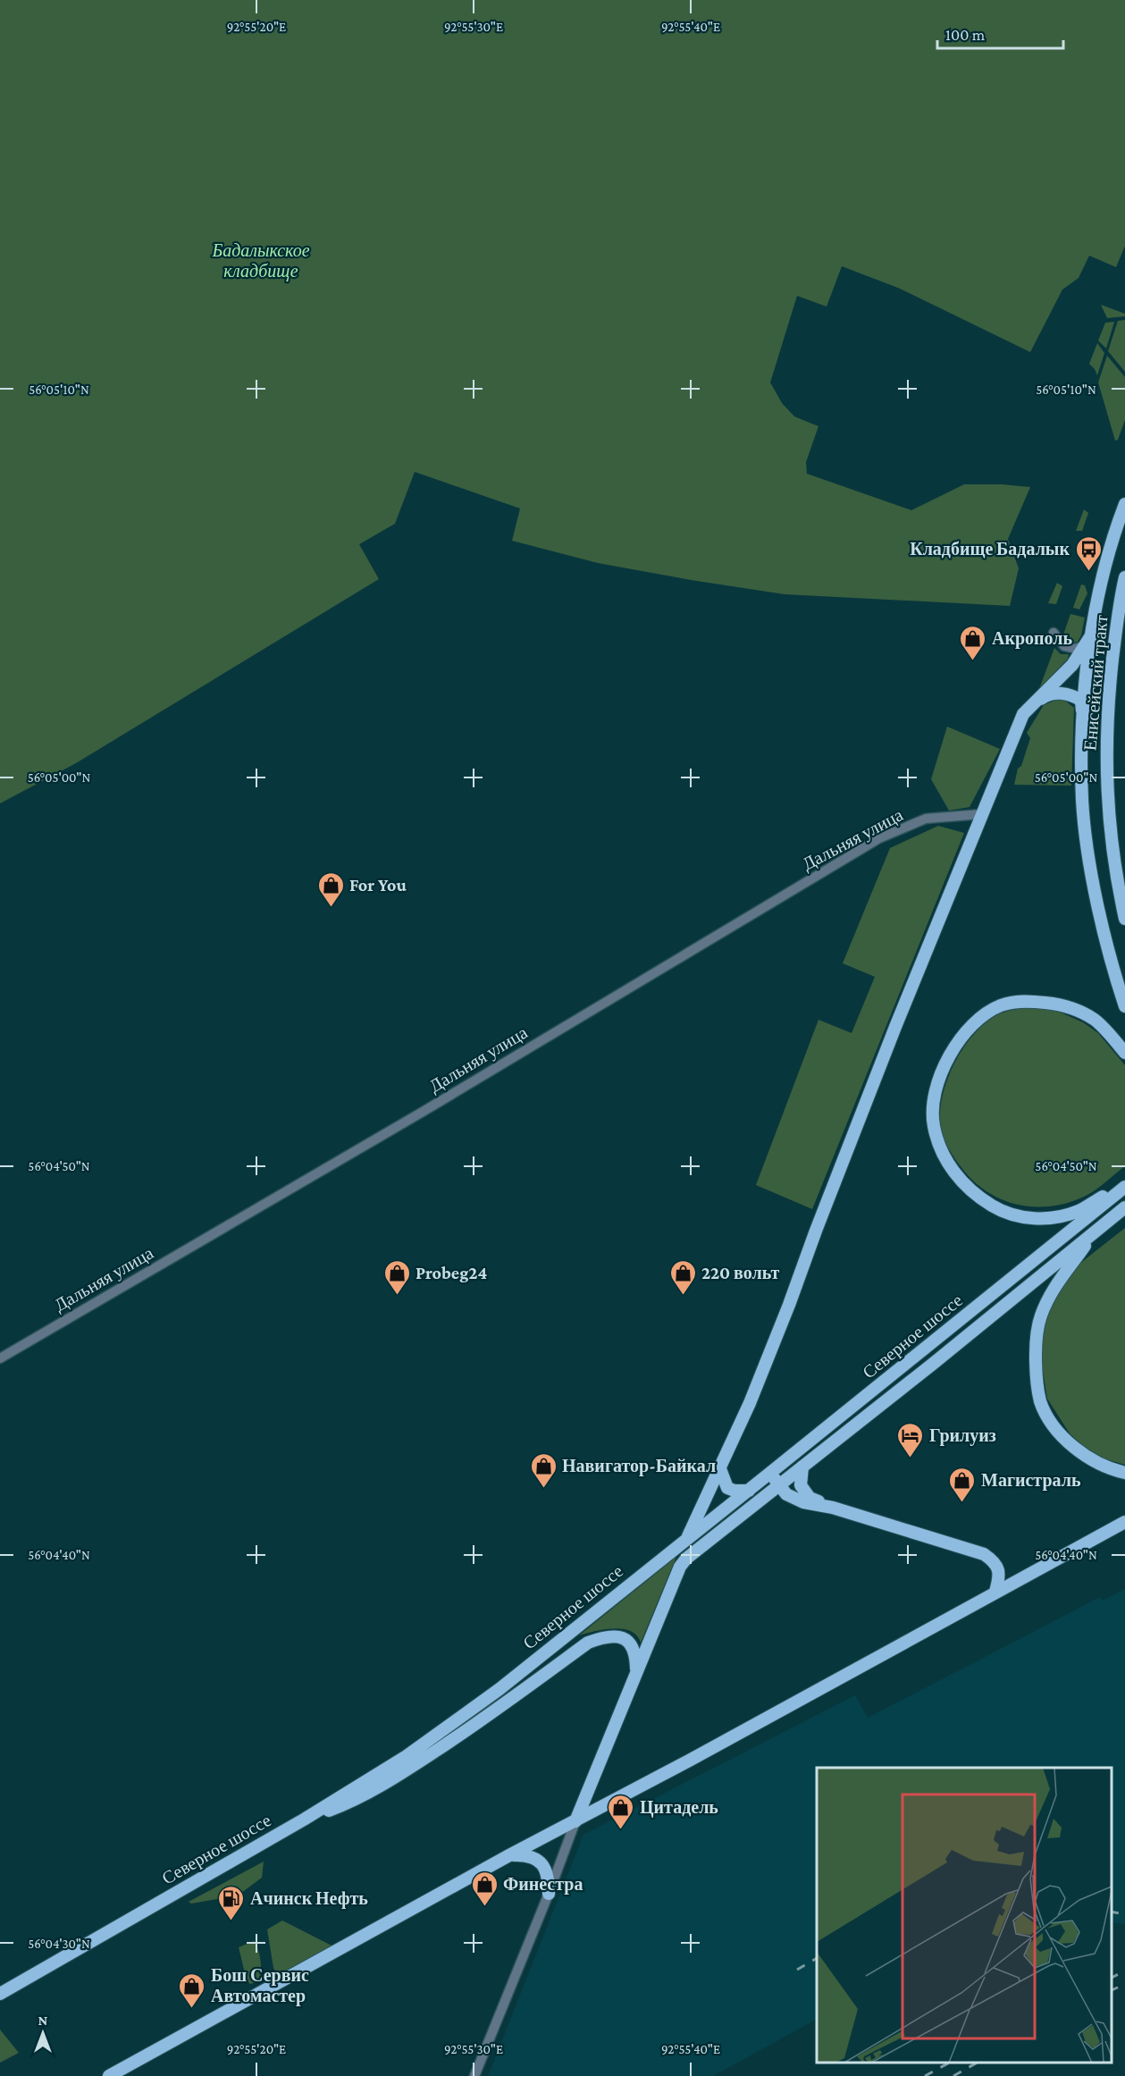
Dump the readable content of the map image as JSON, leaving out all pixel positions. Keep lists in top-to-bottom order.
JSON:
{
  "streets": {
    "main road": ["Енисейский тракт", "Северное шоссе"],
    "street": ["Дальняя улица"]
  },
  "parks": ["Бадалыкское кладбище"],
  "places": {
    "bus stop": ["Кладбище Бадалык"],
    "shop": [
      "Акрополь",
      "For You",
      "Probeg24",
      "220 вольт",
      "Навигатор-Байкал",
      "Магистраль",
      "Цитадель",
      "Финестра",
      "Бош Сервис Автомастер"
    ],
    "hotel": ["Грилуиз"],
    "fuel station": ["Ачинск Нефть"]
  },
  "scale_bar": "100 m",
  "north": "top",
  "coordinates": [
    "92°55'20\"E",
    "92°55'30\"E",
    "92°55'40\"E",
    "56°05'10\"N",
    "56°05'00\"N",
    "56°04'50\"N",
    "56°04'40\"N",
    "56°04'30\"N"
  ]
}
